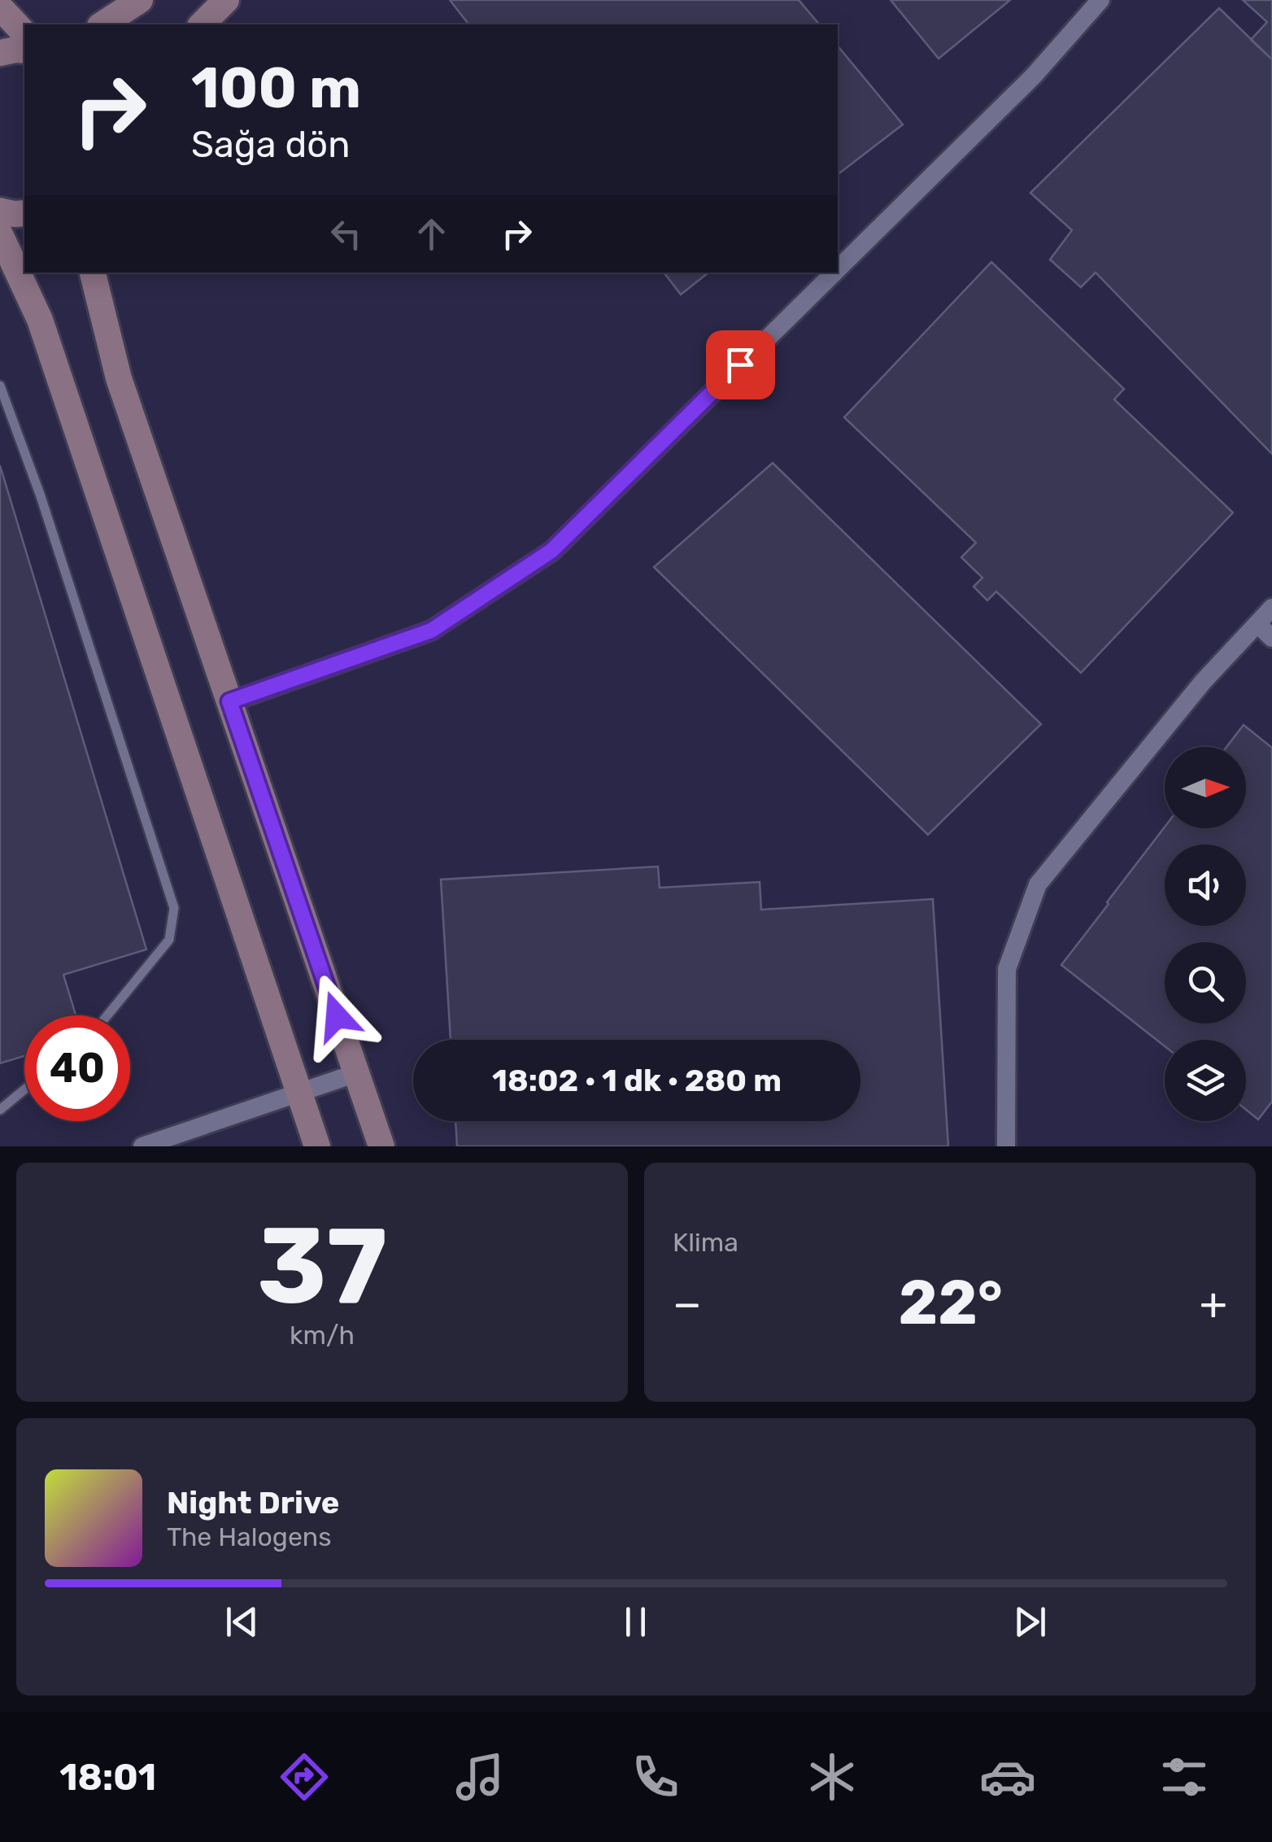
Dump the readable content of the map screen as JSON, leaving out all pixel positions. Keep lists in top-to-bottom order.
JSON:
{
  "north": "right",
  "page": {
    "turn": ["100 m", "Sağa dön"],
    "limit": "40",
    "trip": "18:02 · 1 dk · 280 m",
    "tile": [
      ["37", "km/h"],
      "Klima"
    ],
    "heat": ["−", "22°", "+"],
    "song": ["Night Drive", "The Halogens"],
    "tabs": "18:01"
  }
}
